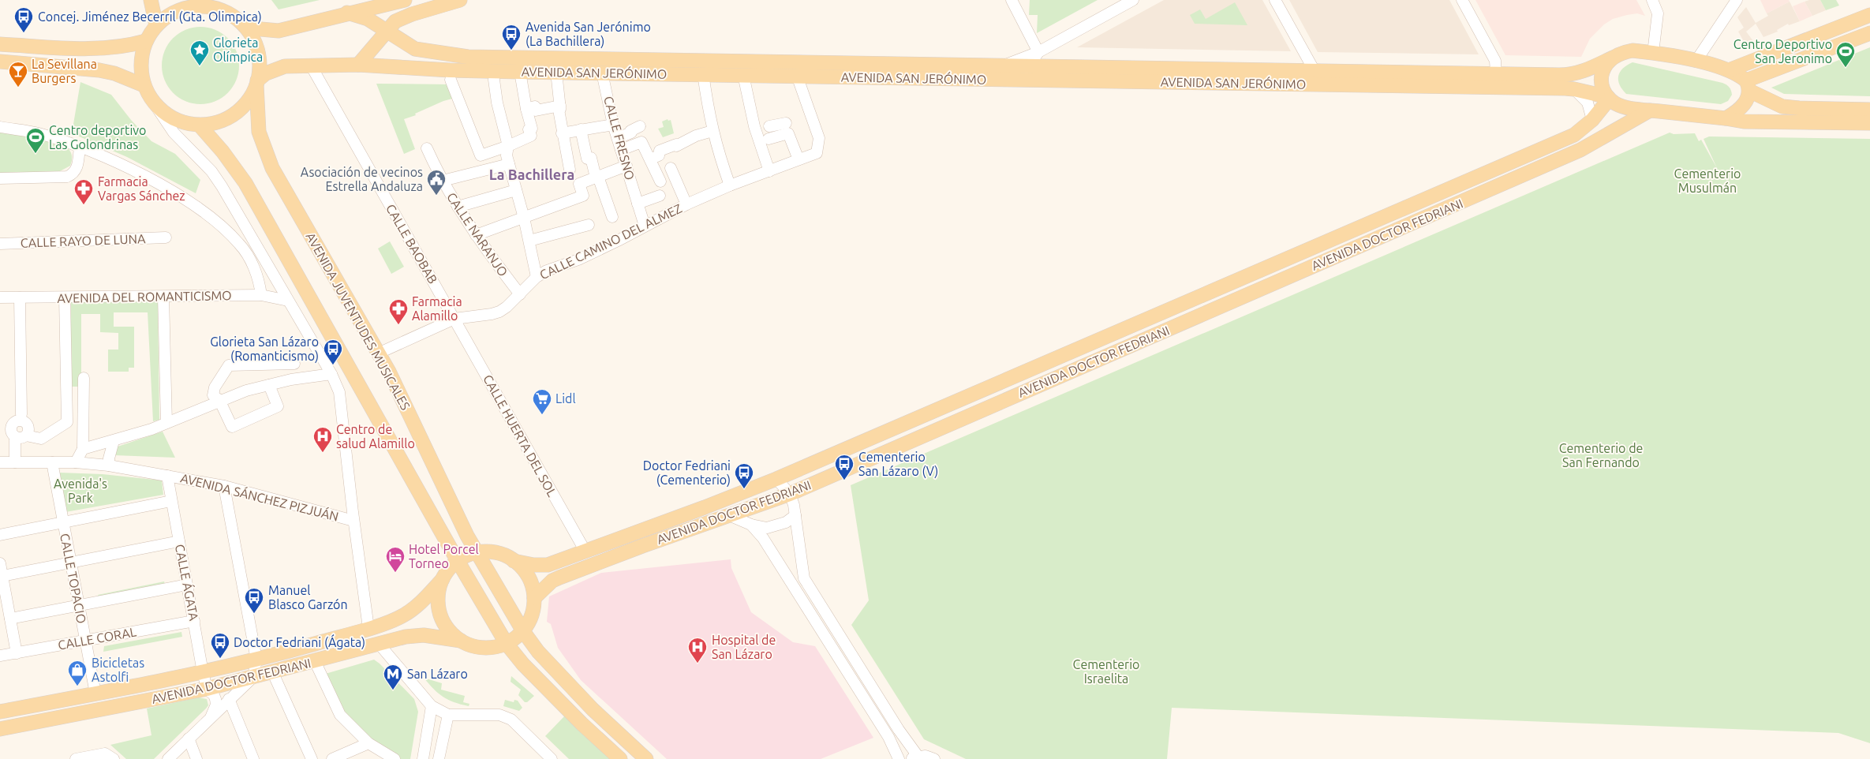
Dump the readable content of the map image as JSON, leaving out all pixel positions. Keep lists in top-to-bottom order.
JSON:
{
  "streets": {
    "main road": ["AVENIDA SAN JERÓNIMO", "AVENIDA DOCTOR FEDRIANI", "AVENIDA JUVENTUDES MUSICALES"],
    "street": [
      "CALLE FRESNO",
      "CALLE NARANJO",
      "CALLE RAYO DE LUNA",
      "CALLE CAMINO DEL ALMEZ",
      "CALLE BAOBAB",
      "AVENIDA DEL ROMANTICISMO",
      "CALLE HUERTA DEL SOL",
      "AVENIDA SÁNCHEZ PIZJUÁN",
      "CALLE TOPACIO",
      "CALLE ÁGATA",
      "CALLE CORAL"
    ]
  },
  "crossings": [
    ["AVENIDA SAN JERÓNIMO", "CALLE FRESNO"],
    ["AVENIDA SAN JERÓNIMO", "AVENIDA DOCTOR FEDRIANI"],
    ["AVENIDA SAN JERÓNIMO", "CALLE CAMINO DEL ALMEZ"],
    ["AVENIDA SAN JERÓNIMO", "CALLE BAOBAB"],
    ["AVENIDA SAN JERÓNIMO", "AVENIDA JUVENTUDES MUSICALES"],
    ["CALLE FRESNO", "CALLE CAMINO DEL ALMEZ"],
    ["CALLE NARANJO", "CALLE CAMINO DEL ALMEZ"],
    ["AVENIDA DOCTOR FEDRIANI", "AVENIDA JUVENTUDES MUSICALES"],
    ["AVENIDA DOCTOR FEDRIANI", "CALLE HUERTA DEL SOL"],
    ["AVENIDA DOCTOR FEDRIANI", "CALLE TOPACIO"],
    ["AVENIDA DOCTOR FEDRIANI", "CALLE ÁGATA"],
    ["CALLE CAMINO DEL ALMEZ", "CALLE BAOBAB"],
    ["CALLE CAMINO DEL ALMEZ", "AVENIDA JUVENTUDES MUSICALES"],
    ["CALLE CAMINO DEL ALMEZ", "CALLE HUERTA DEL SOL"],
    ["CALLE BAOBAB", "CALLE HUERTA DEL SOL"],
    ["AVENIDA SÁNCHEZ PIZJUÁN", "CALLE TOPACIO"],
    ["AVENIDA SÁNCHEZ PIZJUÁN", "CALLE ÁGATA"],
    ["CALLE TOPACIO", "CALLE CORAL"],
    ["CALLE ÁGATA", "CALLE CORAL"]
  ],
  "districts": ["La Bachillera"],
  "parks": [
    "Cementerio Musulmán",
    "Cementerio de San Fernando",
    "Avenida's Park",
    "Cementerio Israelita"
  ],
  "places": {
    "bus stop": [
      "Concej. Jiménez Becerril (Gta. Olimpica)",
      "Avenida San Jerónimo (La Bachillera)",
      "Glorieta San Lázaro (Romanticismo)",
      "Cementerio San Lázaro (V)",
      "Doctor Fedriani (Cementerio)",
      "Manuel Blasco Garzón",
      "Doctor Fedriani (Ágata)"
    ],
    "place": ["Glorieta Olímpica"],
    "sports": ["Centro Deportivo San Jeronimo", "Centro deportivo Las Golondrinas"],
    "bar": ["La Sevillana Burgers"],
    "public building": ["Asociación de vecinos Estrella Andaluza"],
    "pharmacy": ["Farmacia Vargas Sánchez", "Farmacia Alamillo"],
    "supermarket": ["Lidl"],
    "hospital": ["Centro de salud Alamillo", "Hospital de San Lázaro"],
    "hotel": ["Hotel Porcel Torneo"],
    "shop": ["Bicicletas Astolfi"],
    "metro station": ["San Lázaro"]
  }
}
